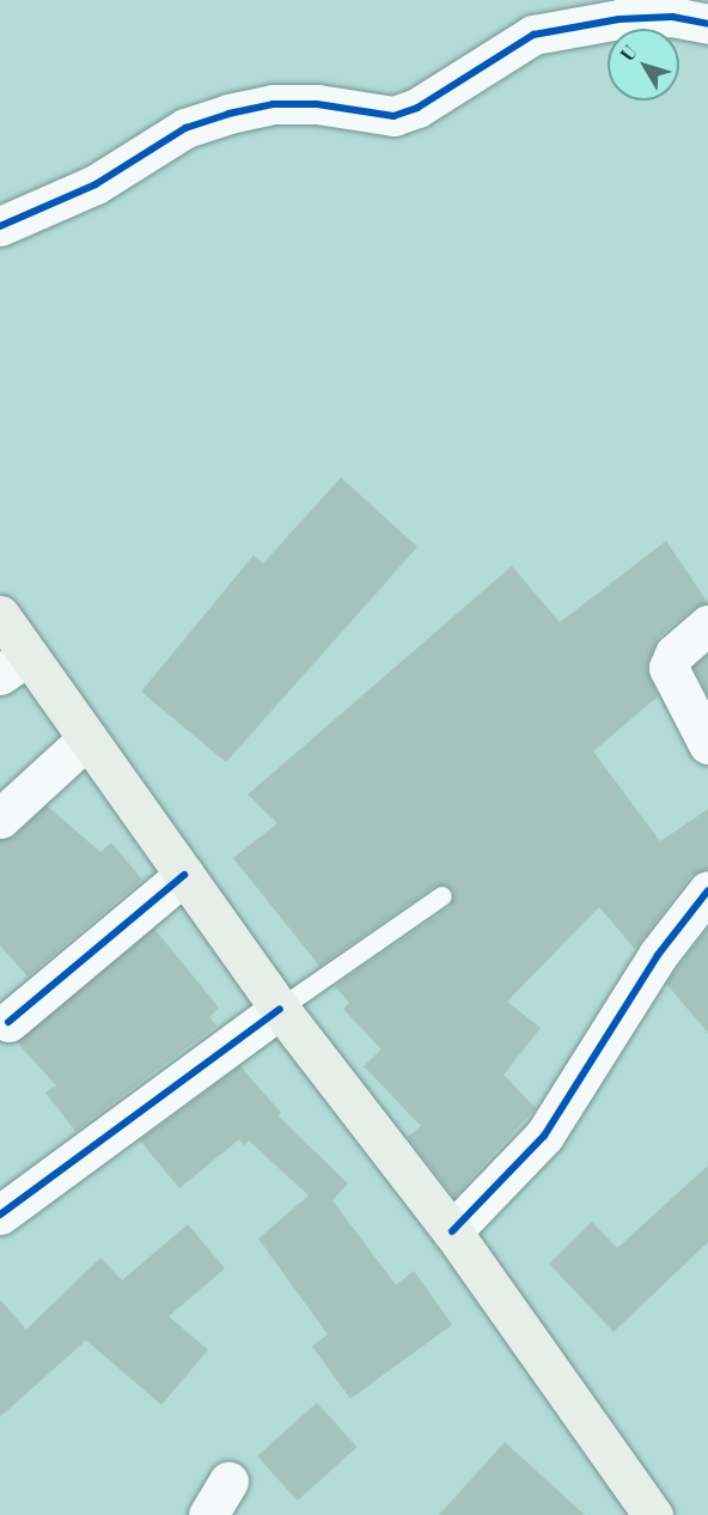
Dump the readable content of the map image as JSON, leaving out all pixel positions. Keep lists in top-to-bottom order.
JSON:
{
  "north": "top left"
}
